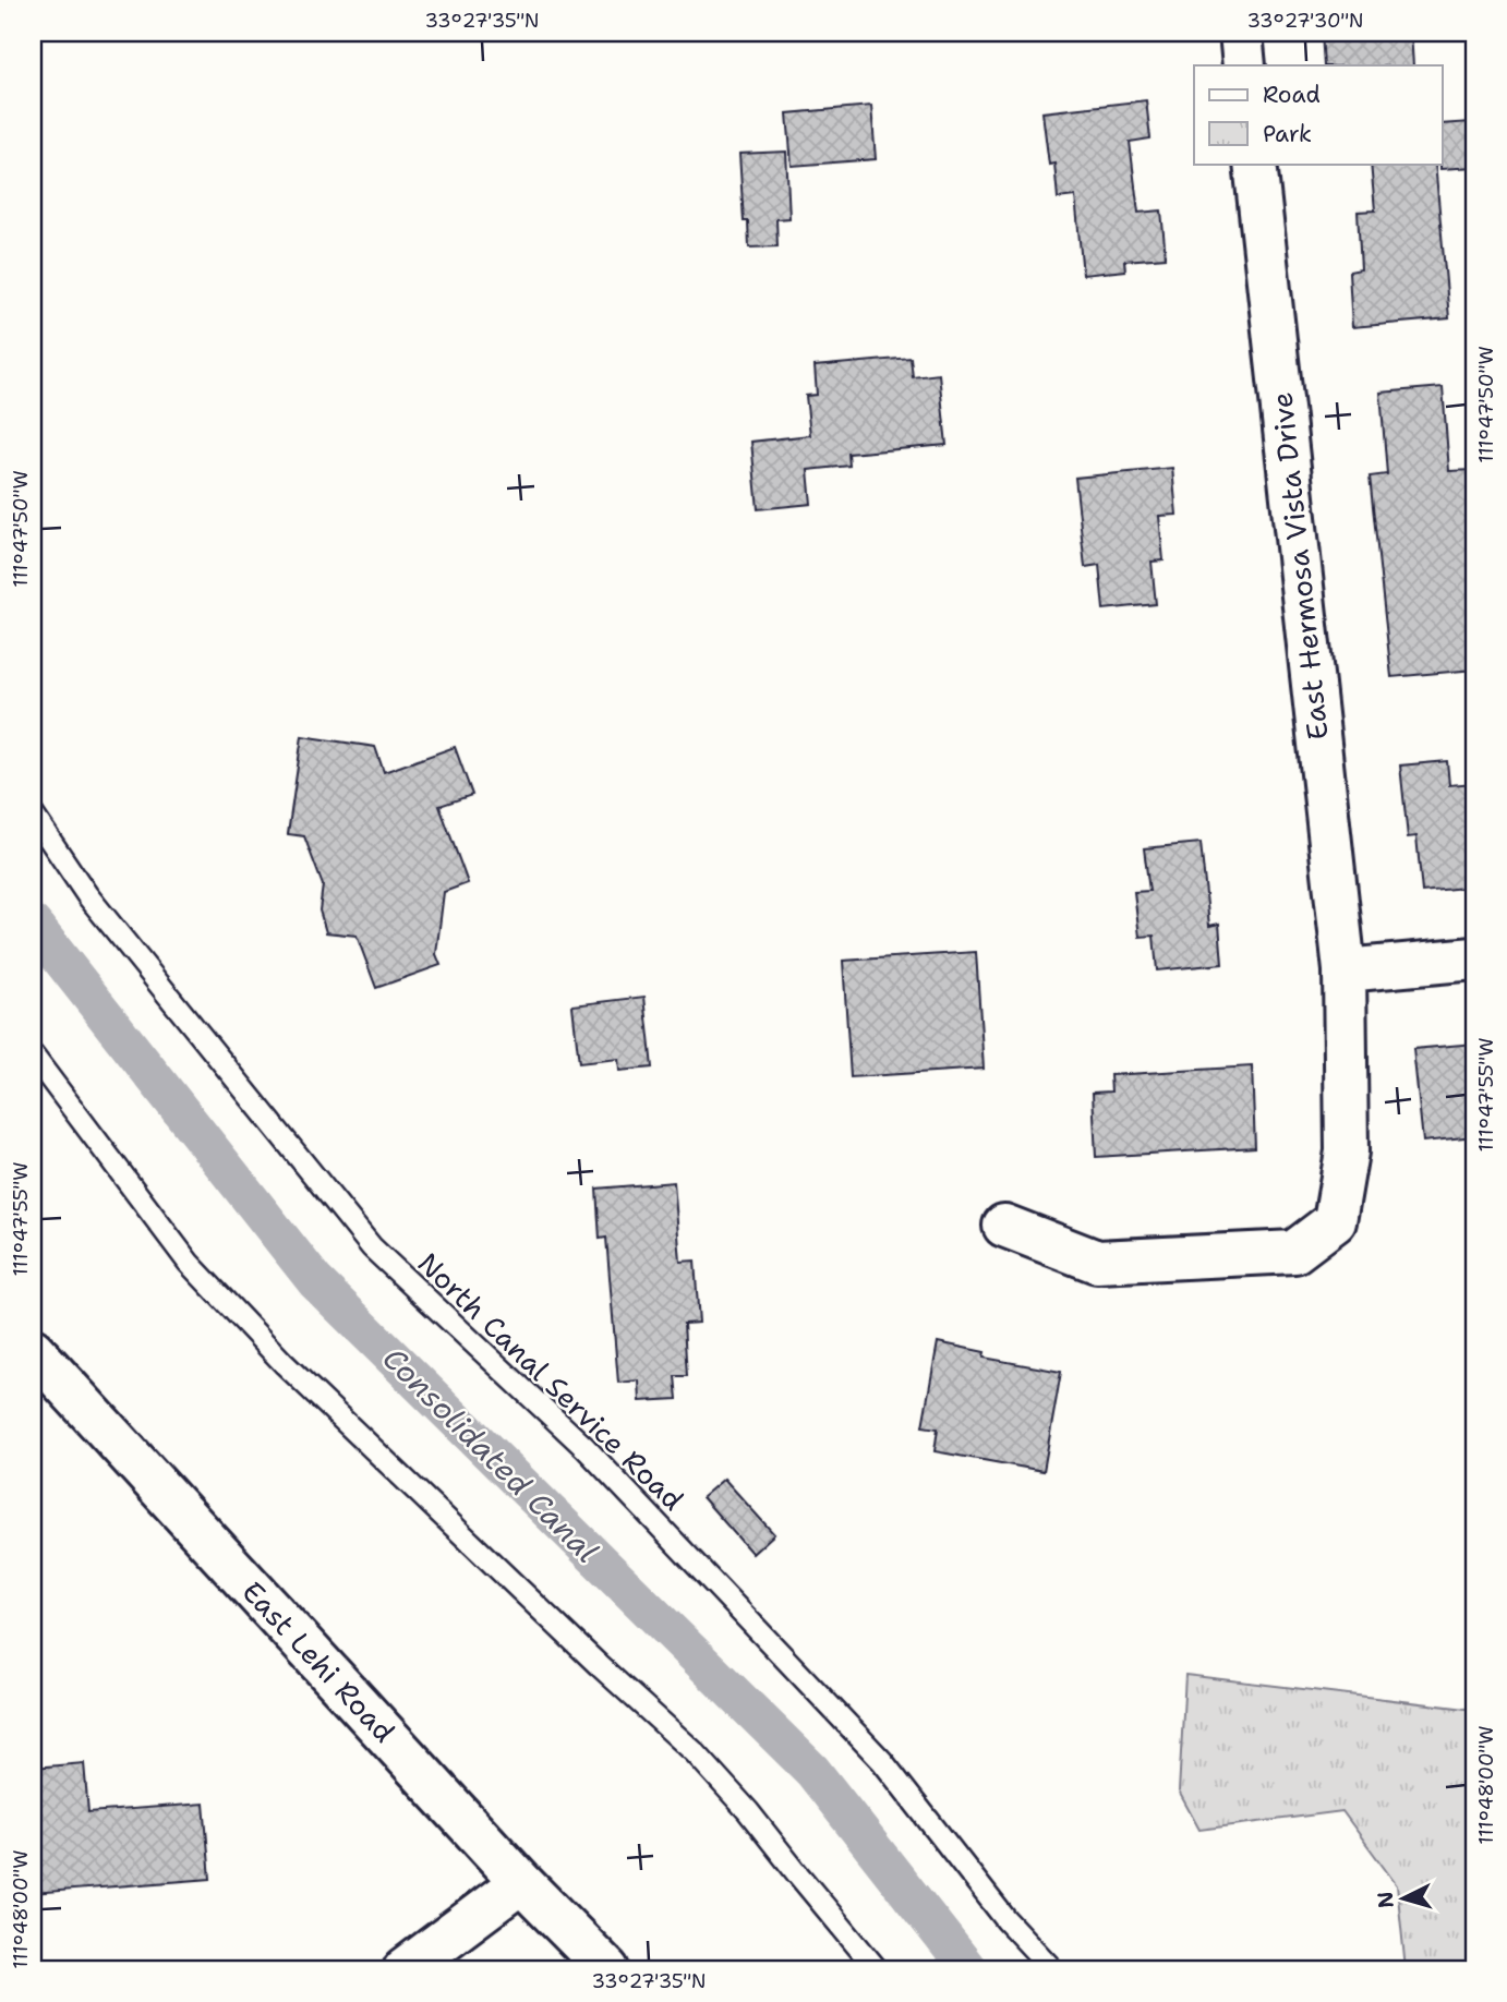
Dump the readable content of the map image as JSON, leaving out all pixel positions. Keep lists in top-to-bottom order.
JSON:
{
  "streets": {
    "street": ["East Hermosa Vista Drive", "East Lehi Road"],
    "lane": ["North Canal Service Road"]
  },
  "water": ["Consolidated Canal"],
  "legend": ["Road", "Park"],
  "north": "left",
  "coordinates": [
    "33°27'35\"N",
    "33°27'30\"N",
    "111°47'50\"W",
    "111°47'55\"W",
    "111°48'00\"W"
  ]
}
